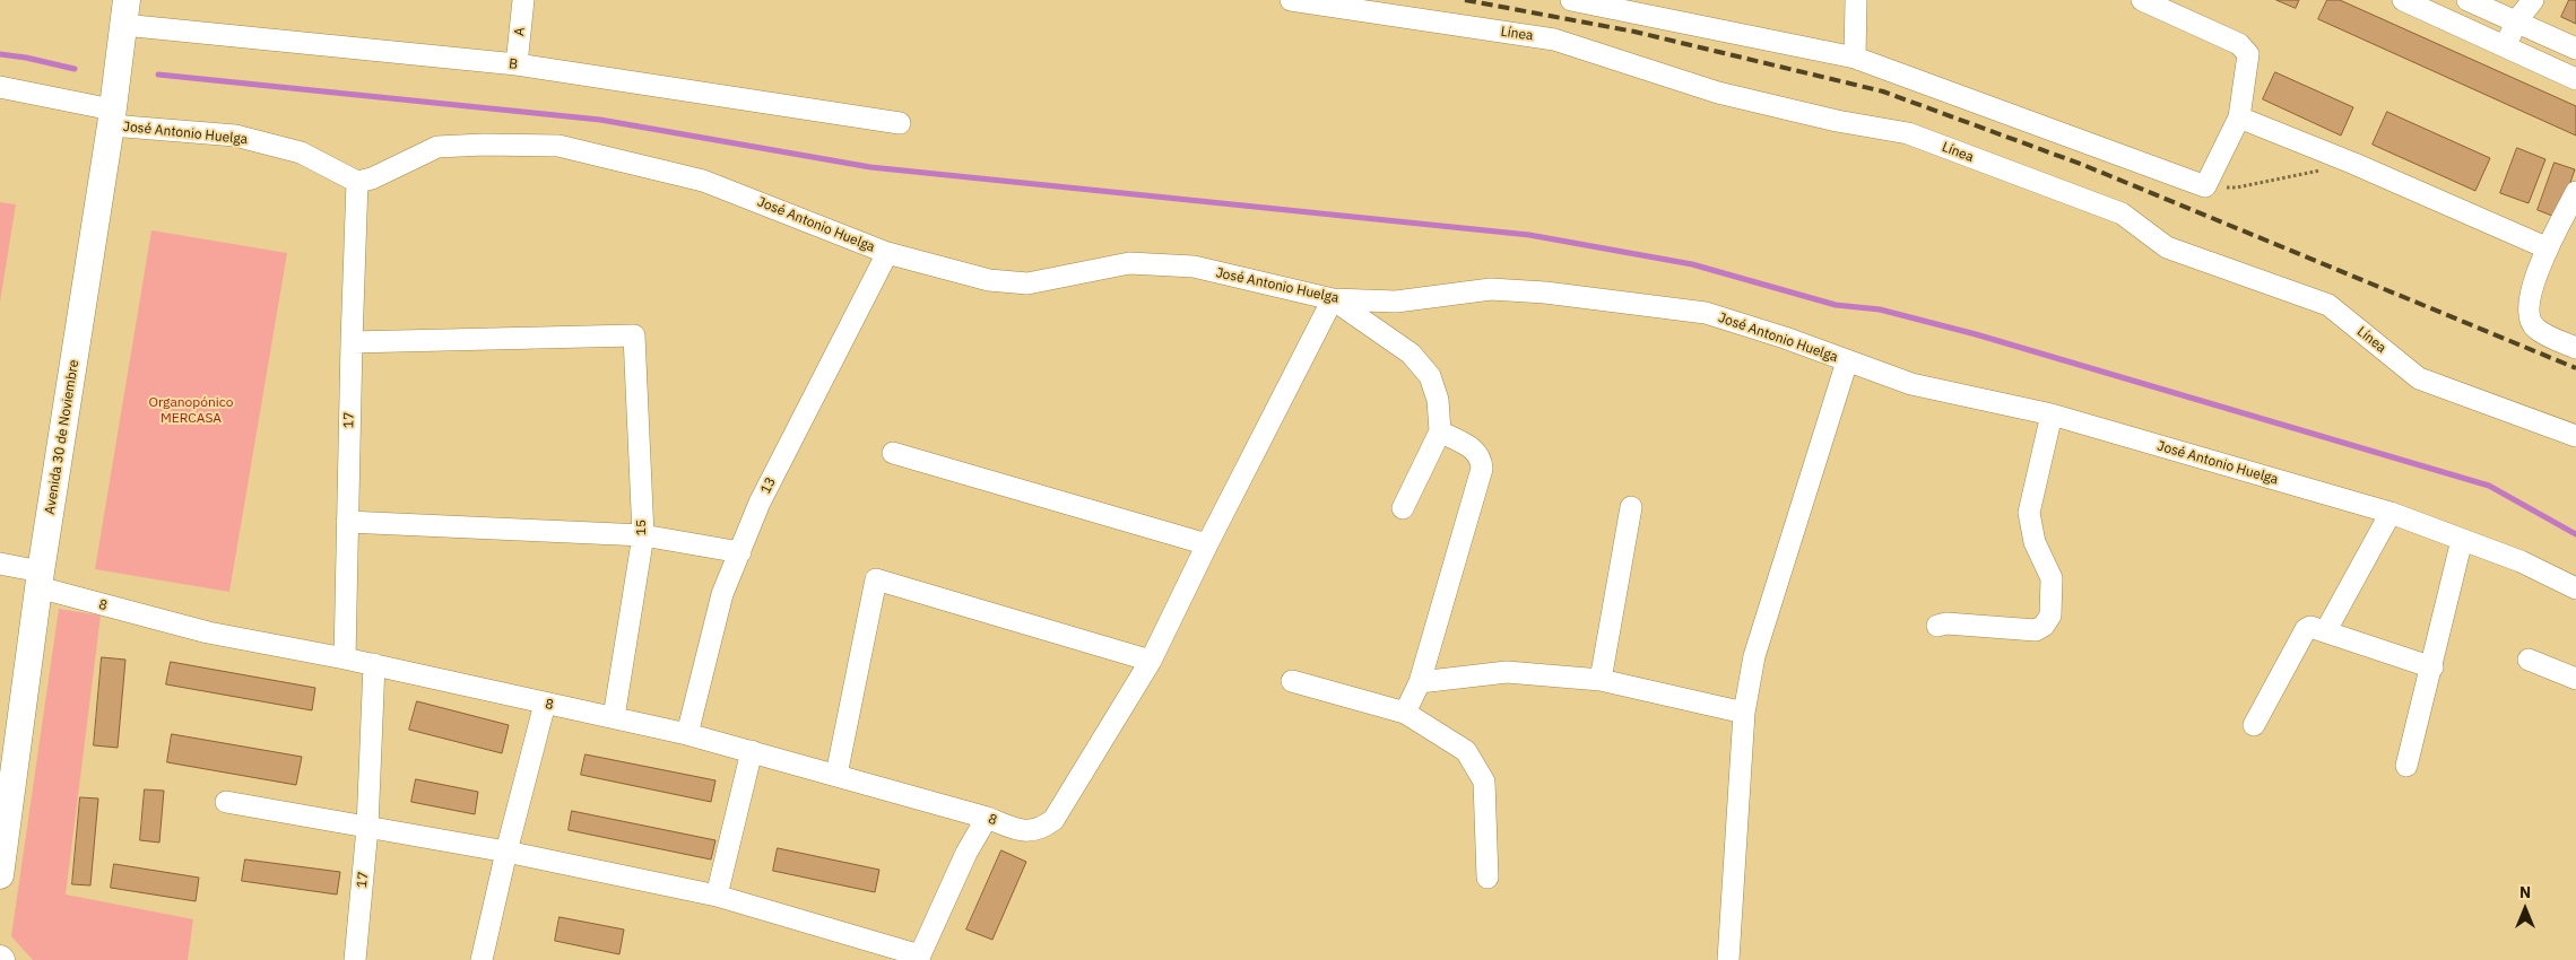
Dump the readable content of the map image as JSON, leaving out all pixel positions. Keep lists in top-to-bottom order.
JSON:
{
  "streets": {
    "main road": ["Avenida 30 de Noviembre"],
    "street": [
      "A",
      "Línea",
      "B",
      "José Antonio Huelga",
      "17",
      "13",
      "15",
      "8"
    ]
  },
  "crossings": [
    ["A", "B"],
    ["B", "Avenida 30 de Noviembre"],
    ["José Antonio Huelga", "17"],
    ["José Antonio Huelga", "Avenida 30 de Noviembre"],
    ["José Antonio Huelga", "13"],
    ["17", "15"],
    ["17", "8"],
    ["Avenida 30 de Noviembre", "8"],
    ["13", "8"],
    ["15", "8"]
  ],
  "parks": ["Organopónico MERCASA"],
  "north": "top"
}
